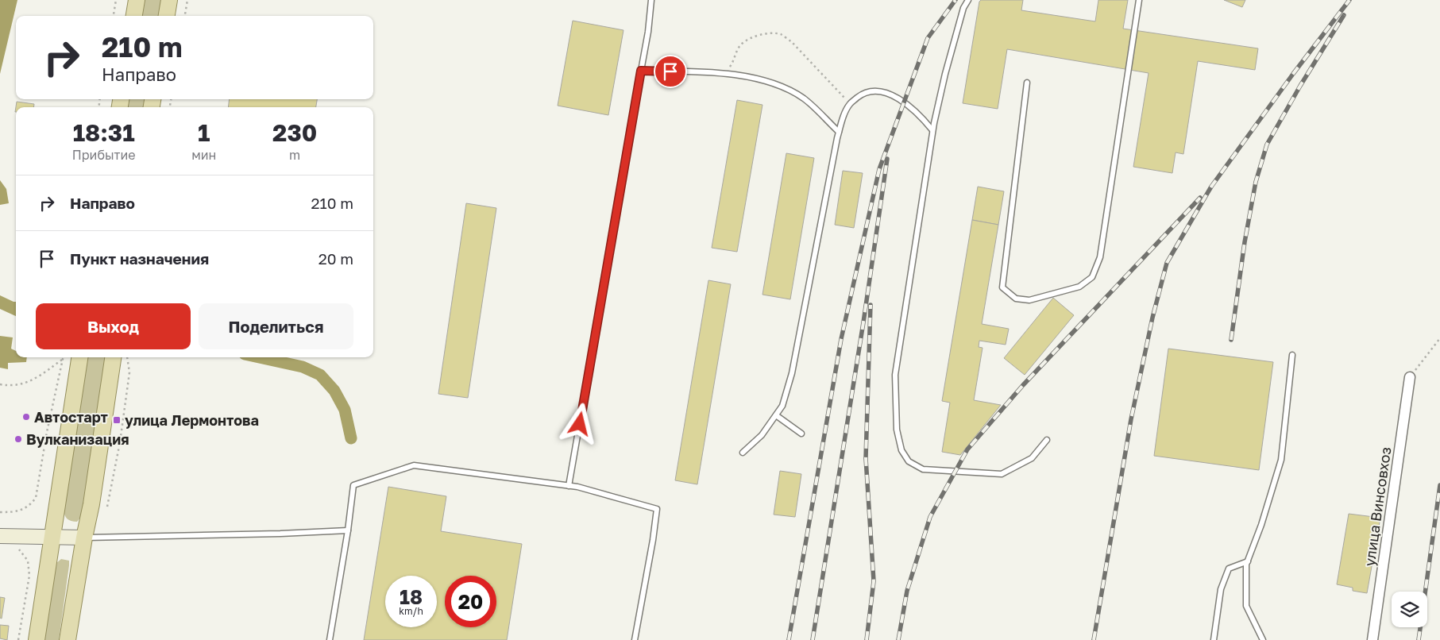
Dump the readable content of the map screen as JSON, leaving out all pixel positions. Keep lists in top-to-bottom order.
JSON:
{
  "streets": {
    "street": ["улица Винсовхоз"]
  },
  "places": {
    "other": ["Автостарт", "Вулканизация"],
    "transit": ["улица Лермонтова"]
  },
  "page": {
    "turn": ["210 m", "Направо"],
    "eta": [
      "18:31",
      "Прибытие",
      "1",
      "мин",
      "230",
      "m"
    ],
    "list": [
      {
        "name": "Направо",
        "value": "210 m"
      },
      {
        "name": "Пункт назначения",
        "value": "20 m"
      }
    ],
    "buttons": ["Выход", "Поделиться"],
    "speed": "18 km/h",
    "limit": "20"
  }
}
